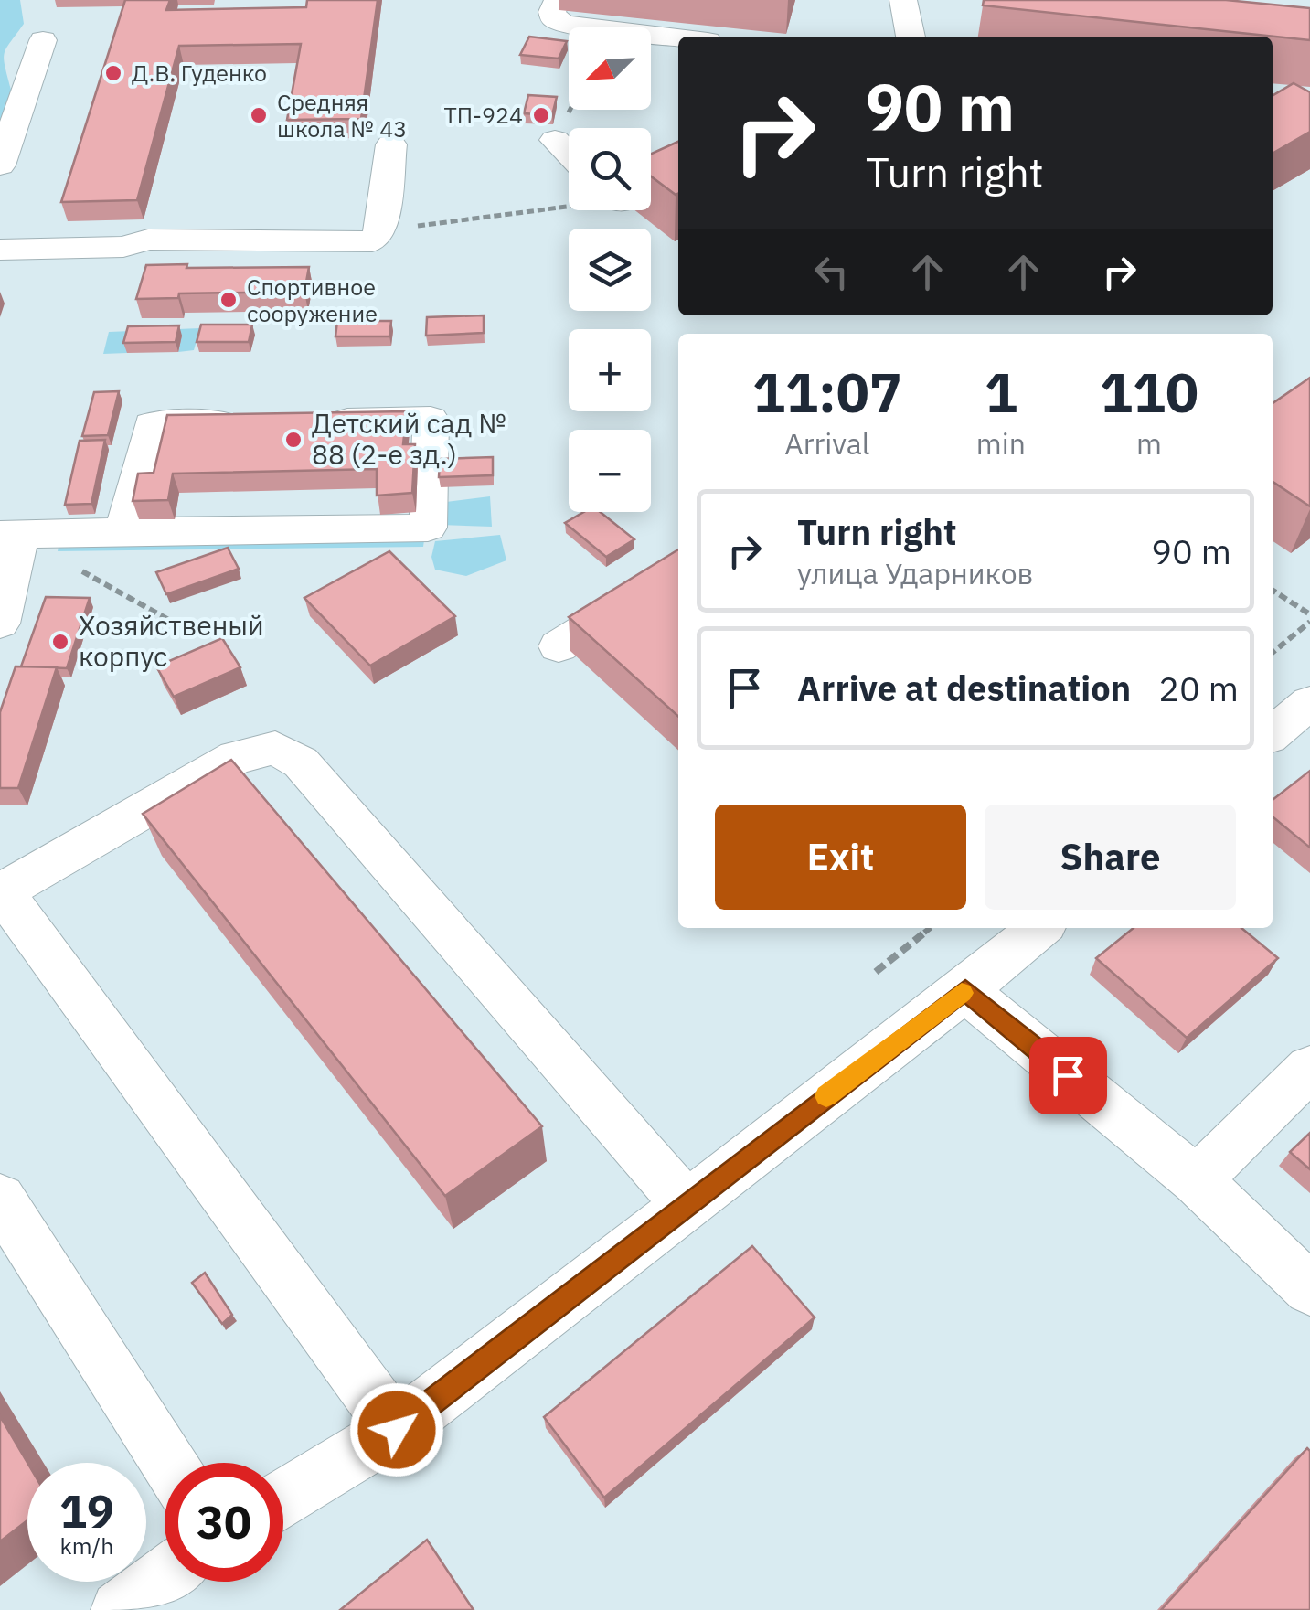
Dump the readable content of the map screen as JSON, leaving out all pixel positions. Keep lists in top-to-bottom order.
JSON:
{
  "places": [
    "Д.В. Гуденко",
    "Средняя школа № 43",
    "ТП-924",
    "Спортивное сооружение",
    "Детский сад № 88 (2-е зд.)",
    "Хозяйственый корпус"
  ],
  "north": "bottom left",
  "page": {
    "map_buttons": ["+", "−"],
    "turn": ["90 m", "Turn right"],
    "eta": [
      "11:07",
      "Arrival",
      "1",
      "min",
      "110",
      "m"
    ],
    "list": [
      {
        "name": "Turn right",
        "note": "улица Ударников",
        "value": "90 m"
      },
      {
        "name": "Arrive at destination",
        "value": "20 m"
      }
    ],
    "buttons": ["Exit", "Share"],
    "speed": "19 km/h",
    "limit": "30"
  }
}
